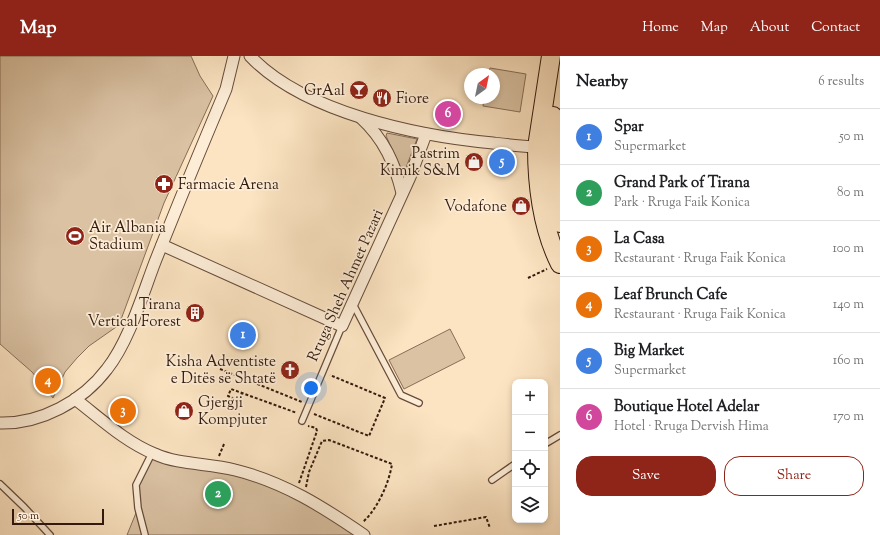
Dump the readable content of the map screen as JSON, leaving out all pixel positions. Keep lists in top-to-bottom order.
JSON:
{
  "streets": {
    "street": ["Rruga Sheh Ahmet Pazari"]
  },
  "places": {
    "bar": ["GrAal"],
    "restaurant": ["Fiore"],
    "shop": ["Pastrim Kimik S&M", "Vodafone", "Gjergji Kompjuter"],
    "pharmacy": ["Farmacie Arena"],
    "sports": ["Air Albania Stadium"],
    "building": ["Tirana Vertical Forest"],
    "church": ["Kisha Adventiste e Ditës së Shtatë"]
  },
  "scale_bar": "50 m",
  "north": "top right",
  "page": {
    "header": "Map",
    "nav": [
      "Home",
      "Map",
      "About",
      "Contact"
    ],
    "heading": ["Nearby", "6 results"],
    "pins": [
      "6",
      "5",
      "1",
      "4",
      "3",
      "2"
    ],
    "list": [
      {
        "mark": "1",
        "name": "Spar",
        "note": "Supermarket",
        "value": "50 m"
      },
      {
        "mark": "2",
        "name": "Grand Park of Tirana",
        "note": "Park · Rruga Faik Konica",
        "value": "80 m"
      },
      {
        "mark": "3",
        "name": "La Casa",
        "note": "Restaurant · Rruga Faik Konica",
        "value": "100 m"
      },
      {
        "mark": "4",
        "name": "Leaf Brunch Cafe",
        "note": "Restaurant · Rruga Faik Konica",
        "value": "140 m"
      },
      {
        "mark": "5",
        "name": "Big Market",
        "note": "Supermarket",
        "value": "160 m"
      },
      {
        "mark": "6",
        "name": "Boutique Hotel Adelar",
        "note": "Hotel · Rruga Dervish Hima",
        "value": "170 m"
      }
    ],
    "map_buttons": ["+", "−"],
    "buttons": ["Save", "Share"],
    "scale": "50 m"
  }
}
